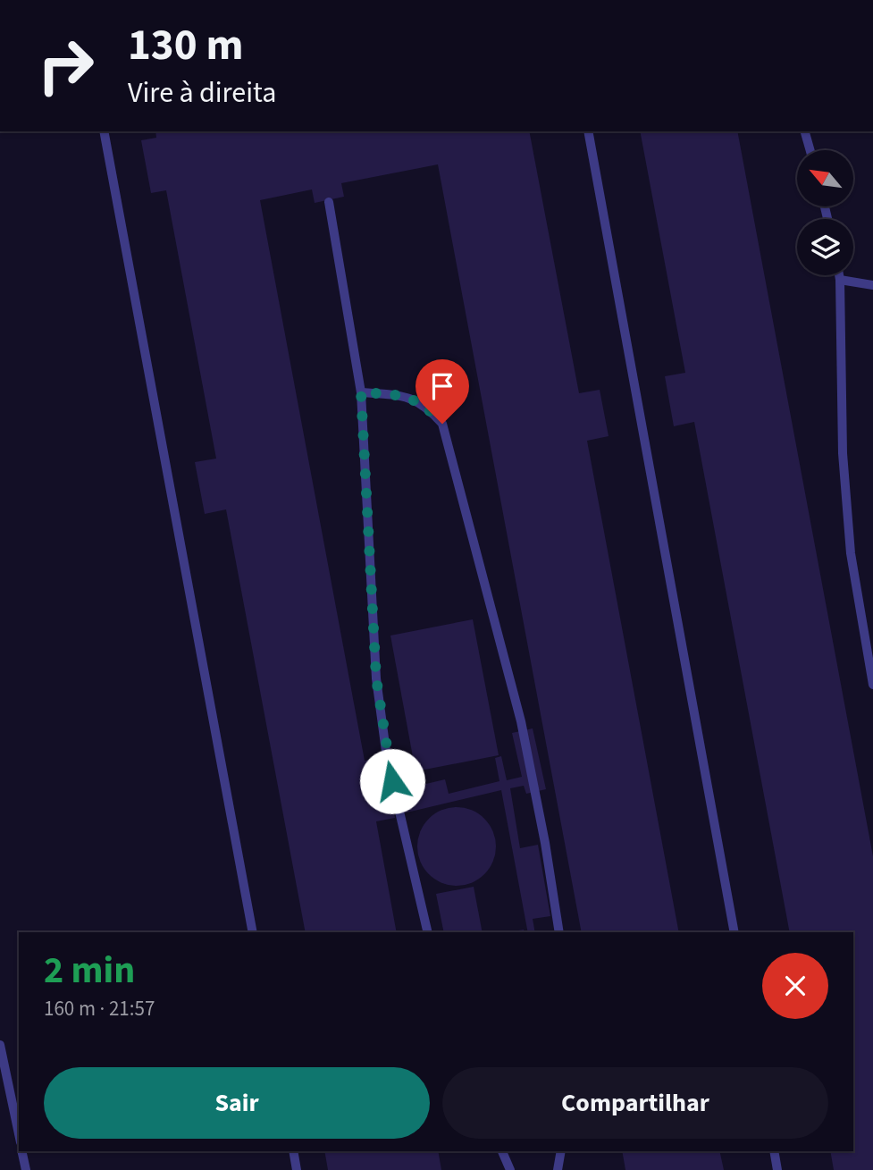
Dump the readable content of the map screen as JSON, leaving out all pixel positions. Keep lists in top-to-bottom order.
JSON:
{
  "north": "top left",
  "page": {
    "turn": ["130 m", "Vire à direita"],
    "heading": ["2 min", "160 m · 21:57"],
    "buttons": ["Sair", "Compartilhar"]
  }
}
